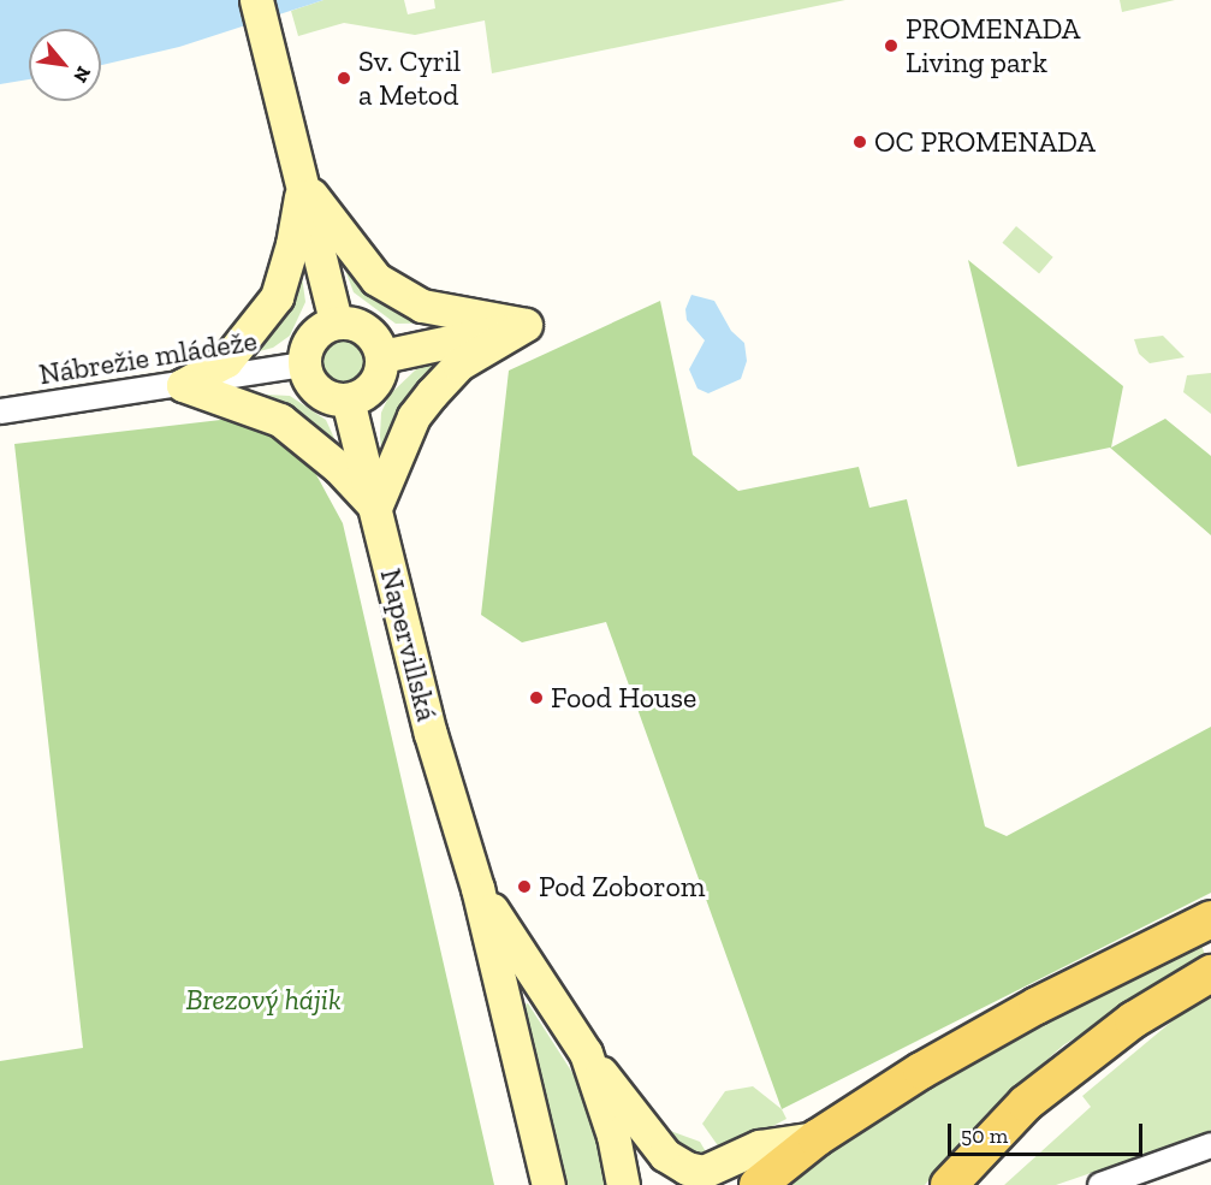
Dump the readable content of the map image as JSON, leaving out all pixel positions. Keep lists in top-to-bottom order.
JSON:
{
  "streets": {
    "street": ["Nábrežie mládeže", "Napervillská"]
  },
  "crossings": [
    ["Nábrežie mládeže", "Napervillská"]
  ],
  "parks": ["Brezový hájik"],
  "places": [
    "PROMENADA Living park",
    "Sv. Cyril a Metod",
    "OC PROMENADA",
    "Food House",
    "Pod Zoborom"
  ],
  "scale_bar": "50 m",
  "north": "bottom right"
}
